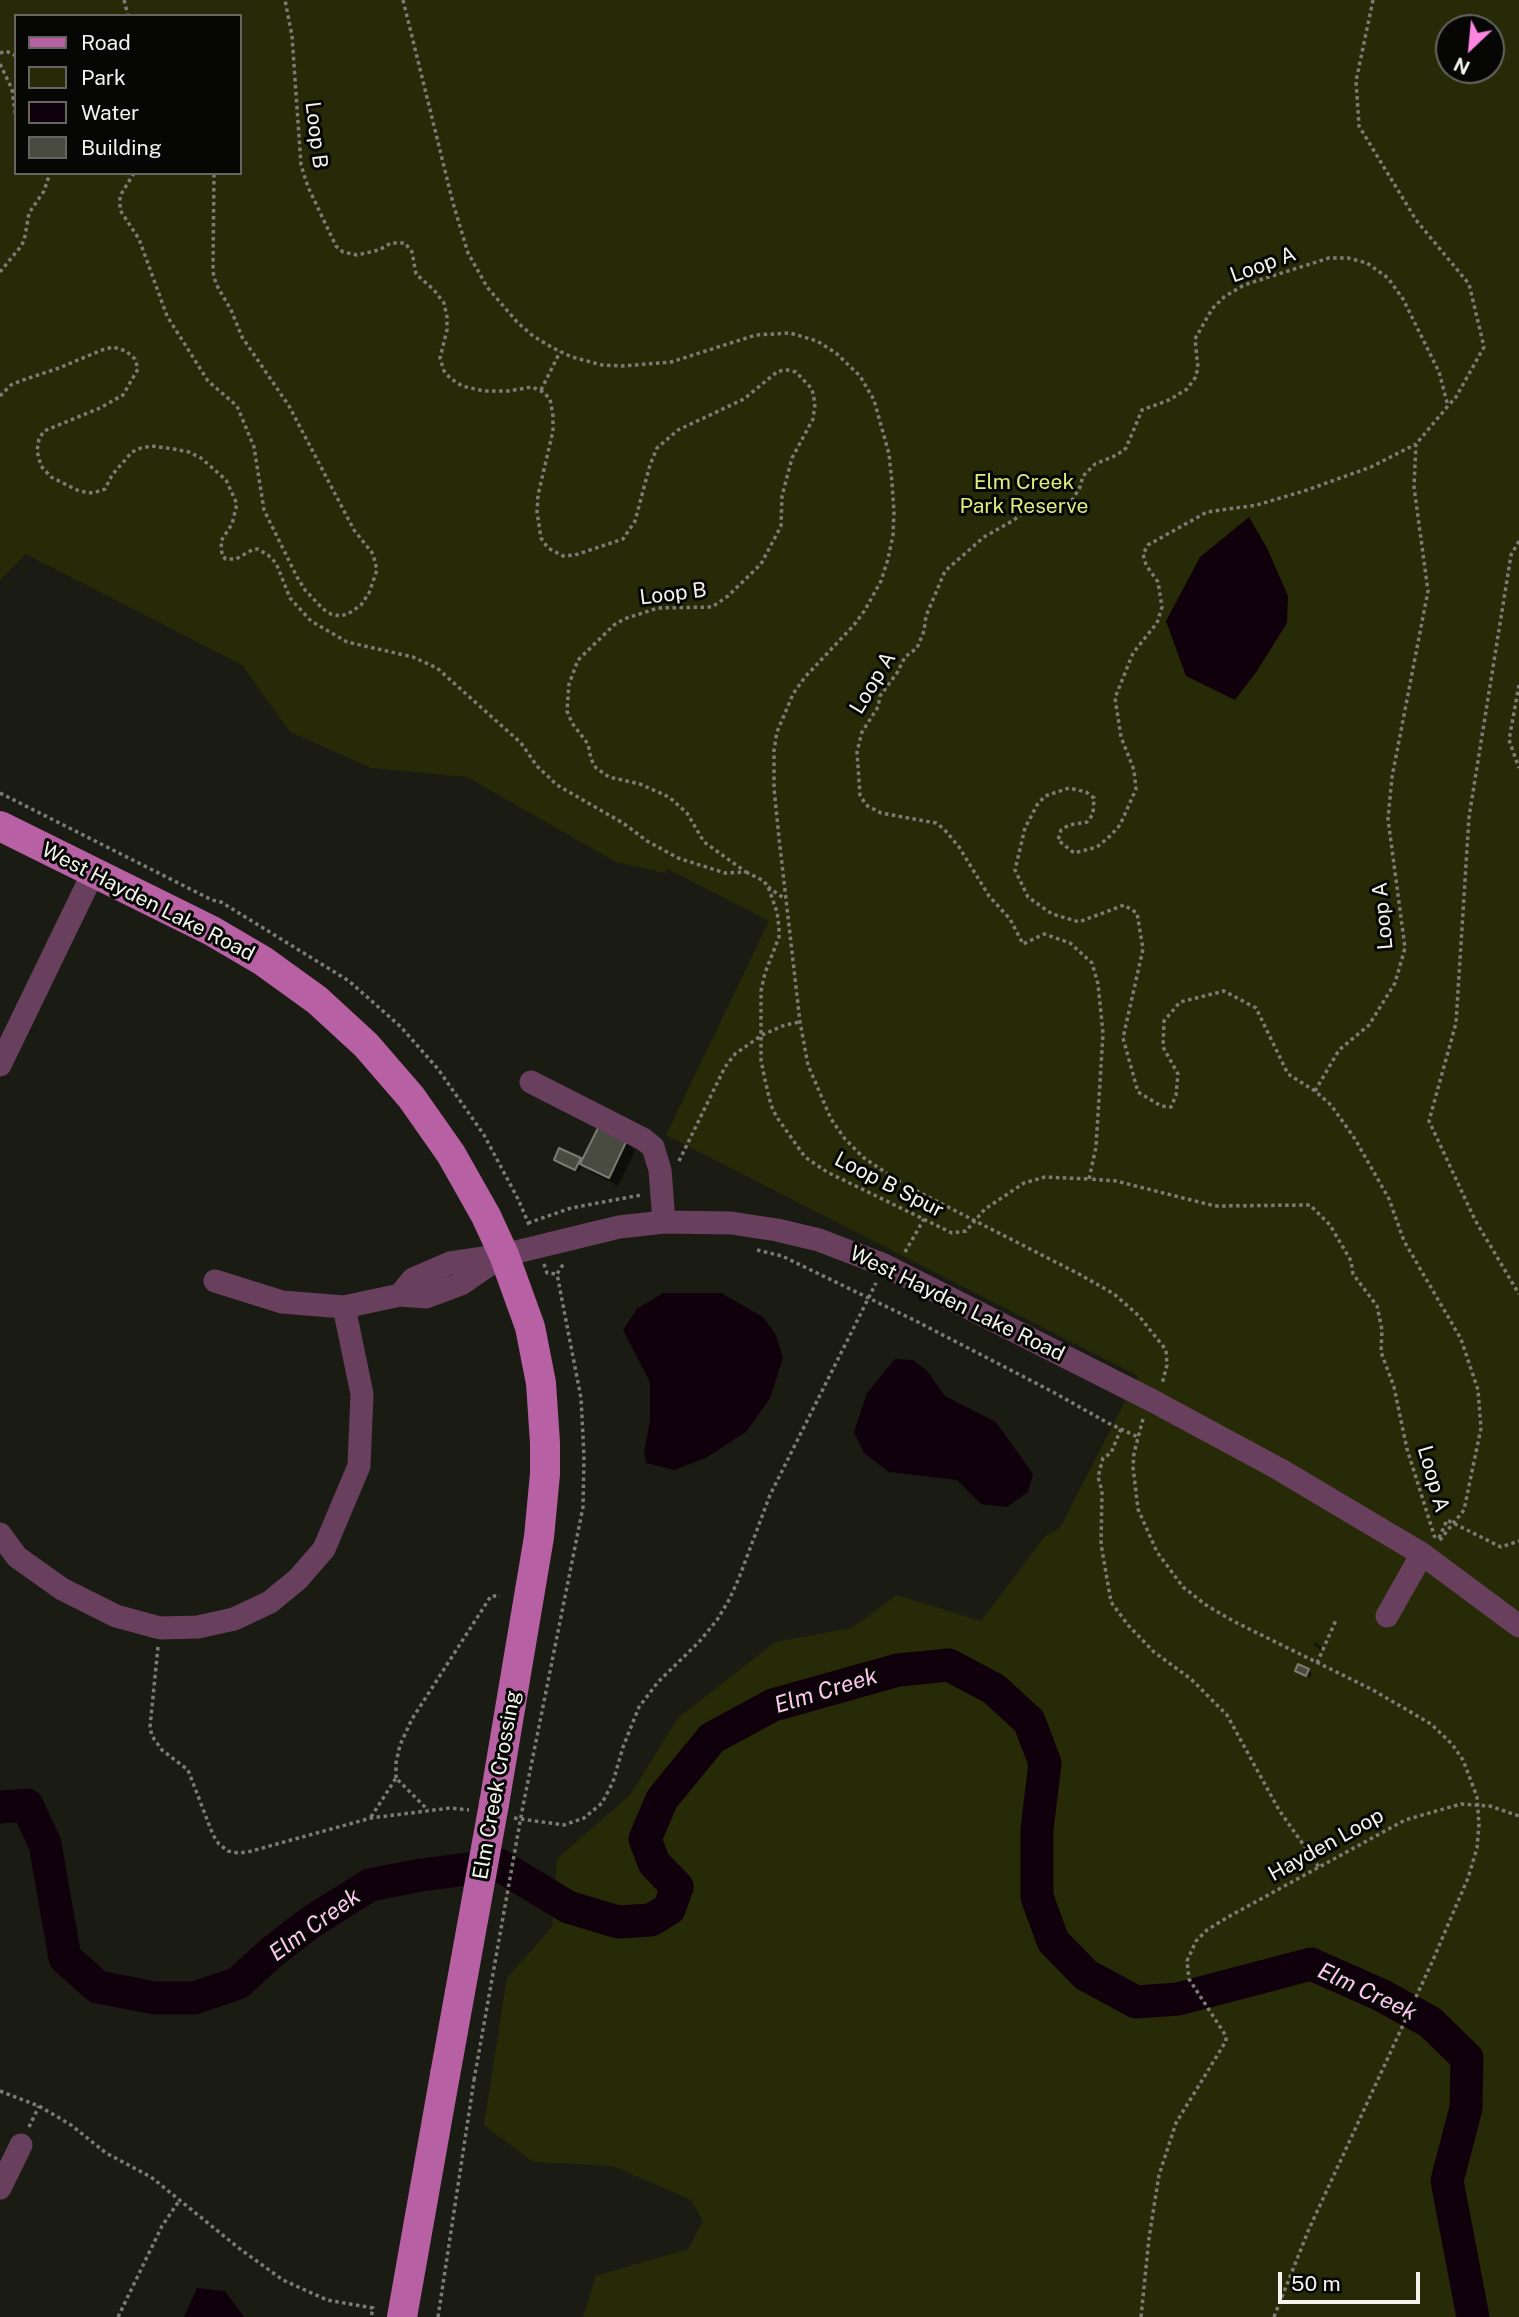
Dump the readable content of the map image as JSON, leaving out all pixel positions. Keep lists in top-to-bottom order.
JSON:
{
  "streets": {
    "main road": ["West Hayden Lake Road", "Elm Creek Crossing"],
    "path": [
      "Loop B",
      "Loop A",
      "Loop B Spur",
      "Hayden Loop"
    ]
  },
  "crossings": [
    ["Loop A", "West Hayden Lake Road"],
    ["West Hayden Lake Road", "Elm Creek Crossing"]
  ],
  "water": ["Elm Creek"],
  "parks": ["Elm Creek Park Reserve"],
  "legend": [
    "Road",
    "Park",
    "Water",
    "Building"
  ],
  "scale_bar": "50 m",
  "north": "bottom left"
}
